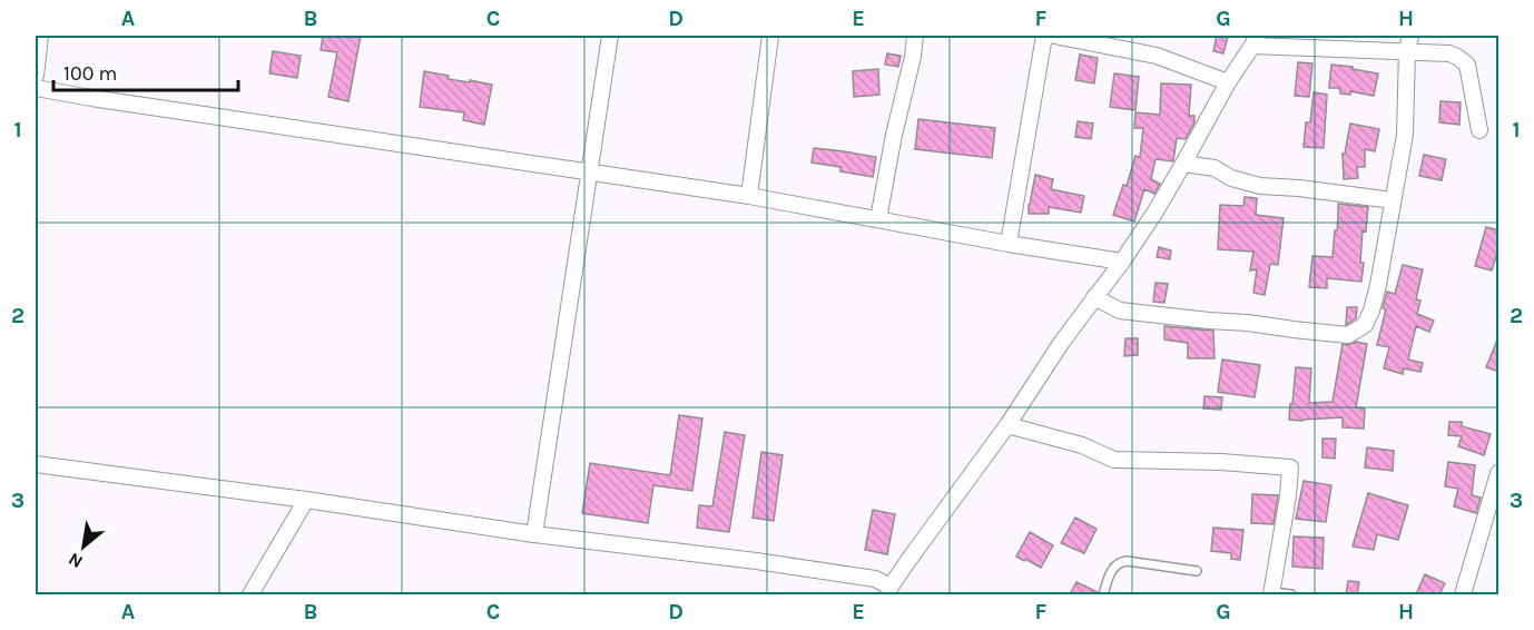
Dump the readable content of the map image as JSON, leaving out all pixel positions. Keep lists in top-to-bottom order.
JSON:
{
  "scale_bar": "100 m",
  "north": "bottom left",
  "grid": {
    "columns": [
      "A",
      "B",
      "C",
      "D",
      "E",
      "F",
      "G",
      "H"
    ],
    "rows": ["1", "2", "3"]
  }
}
